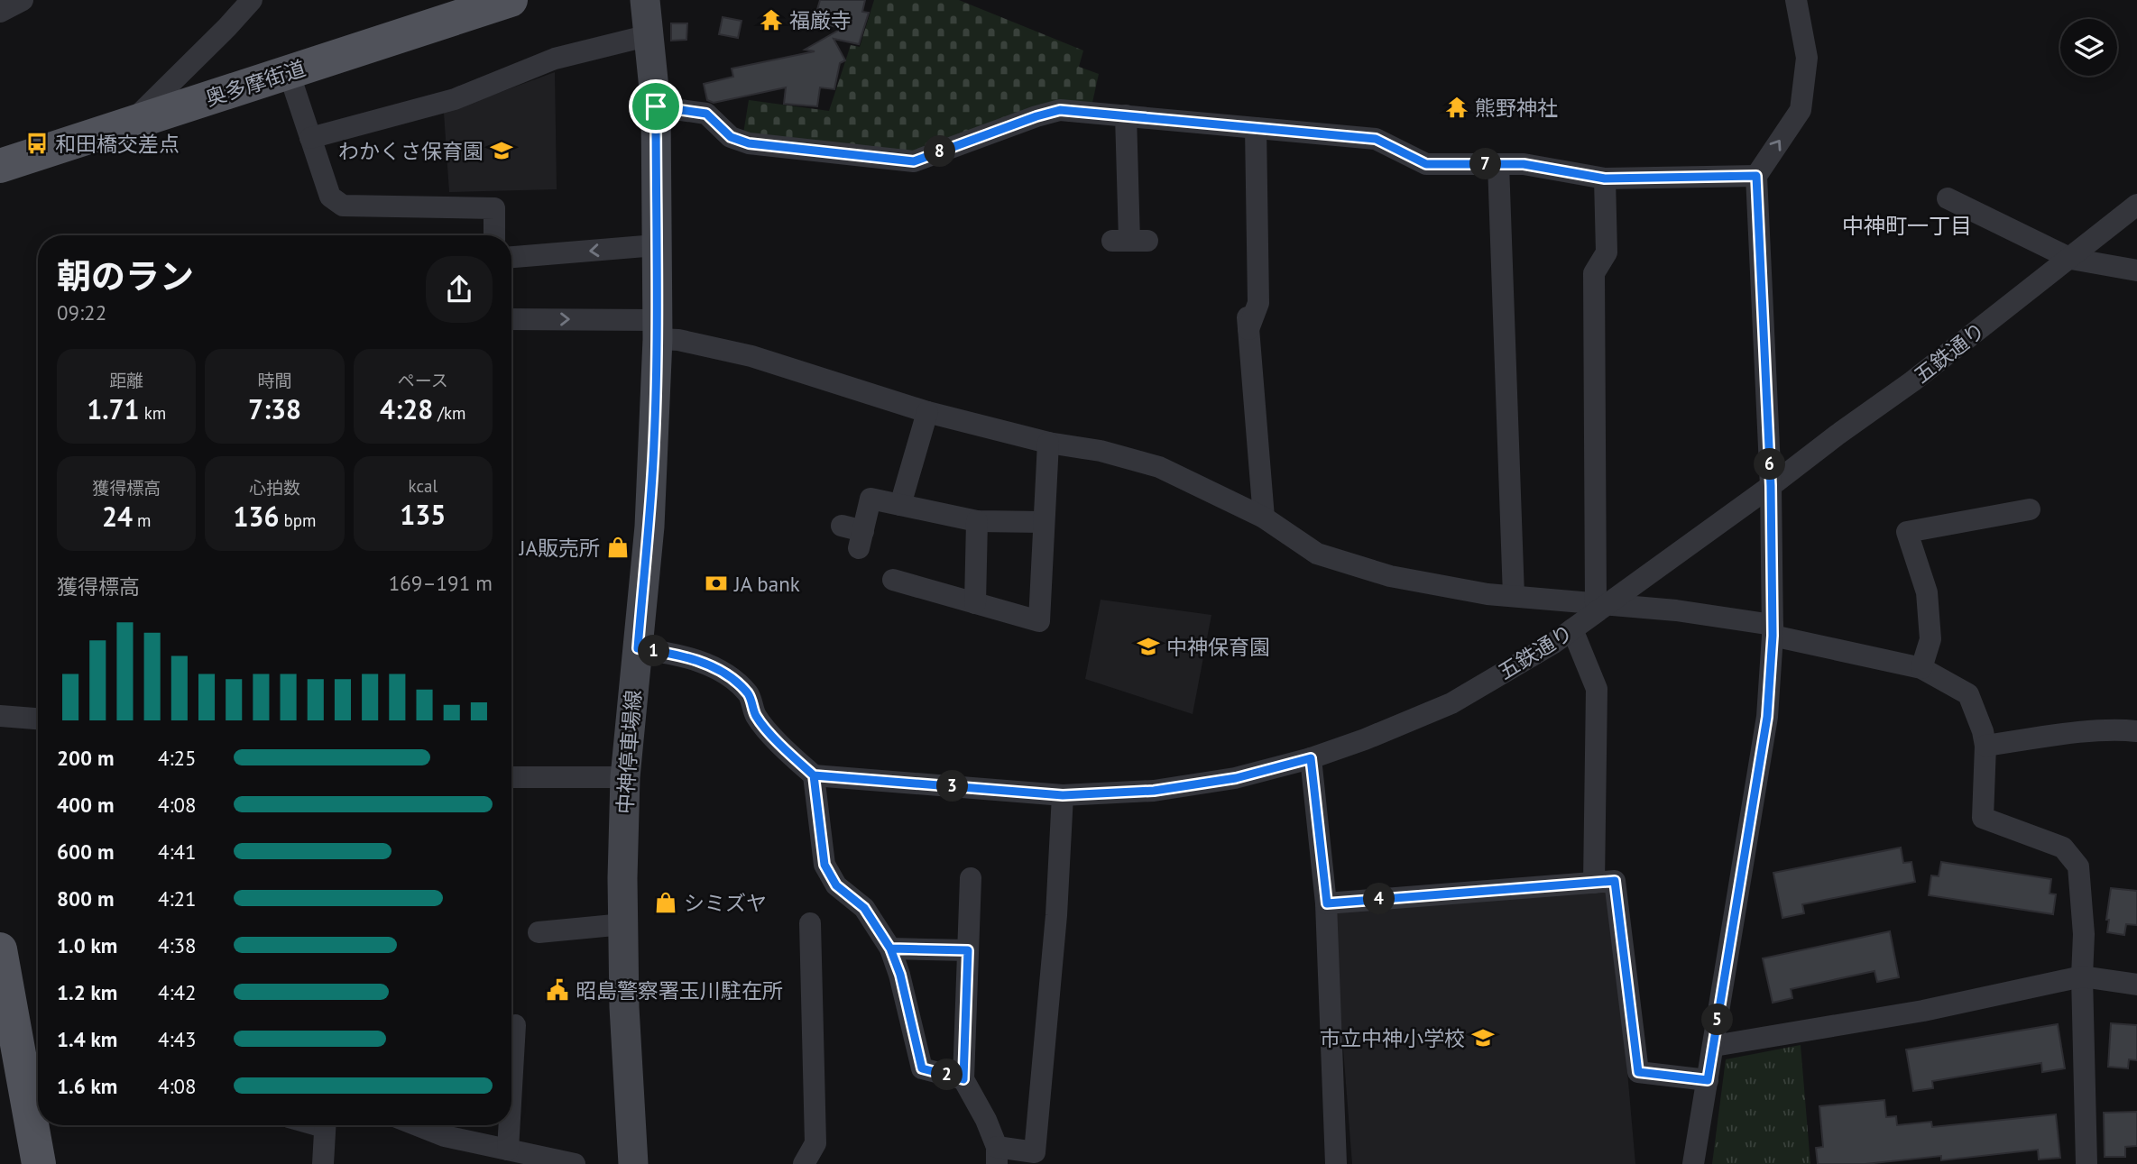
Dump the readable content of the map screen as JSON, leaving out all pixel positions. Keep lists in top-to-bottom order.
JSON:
{
  "streets": {
    "main road": ["奥多摩街道", "中神停車場線"],
    "street": ["五鉄通り"]
  },
  "districts": ["中神町一丁目"],
  "places": {
    "temple": ["福厳寺", "熊野神社"],
    "bus stop": ["和田橋交差点"],
    "school or university": ["わかくさ保育園", "中神保育園", "市立中神小学校"],
    "shop": ["JA販売所", "シミズヤ"],
    "bank": ["JA bank"],
    "public building": ["昭島警察署玉川駐在所"]
  },
  "page": {
    "pins": [
      "8",
      "7",
      "6",
      "1",
      "3",
      "4",
      "5",
      "2"
    ],
    "heading": ["朝のラン", "09:22"],
    "stats": [
      ["距離", "1.71 km"],
      ["時間", "7:38"],
      ["ペース", "4:28 /km"],
      ["獲得標高", "24 m"],
      ["心拍数", "136 bpm"],
      ["kcal", "135"]
    ],
    "chart": ["獲得標高", "169–191 m"],
    "list": [
      {
        "name": "200 m",
        "note": "4:25"
      },
      {
        "name": "400 m",
        "note": "4:08"
      },
      {
        "name": "600 m",
        "note": "4:41"
      },
      {
        "name": "800 m",
        "note": "4:21"
      },
      {
        "name": "1.0 km",
        "note": "4:38"
      },
      {
        "name": "1.2 km",
        "note": "4:42"
      },
      {
        "name": "1.4 km",
        "note": "4:43"
      },
      {
        "name": "1.6 km",
        "note": "4:08"
      }
    ]
  }
}
